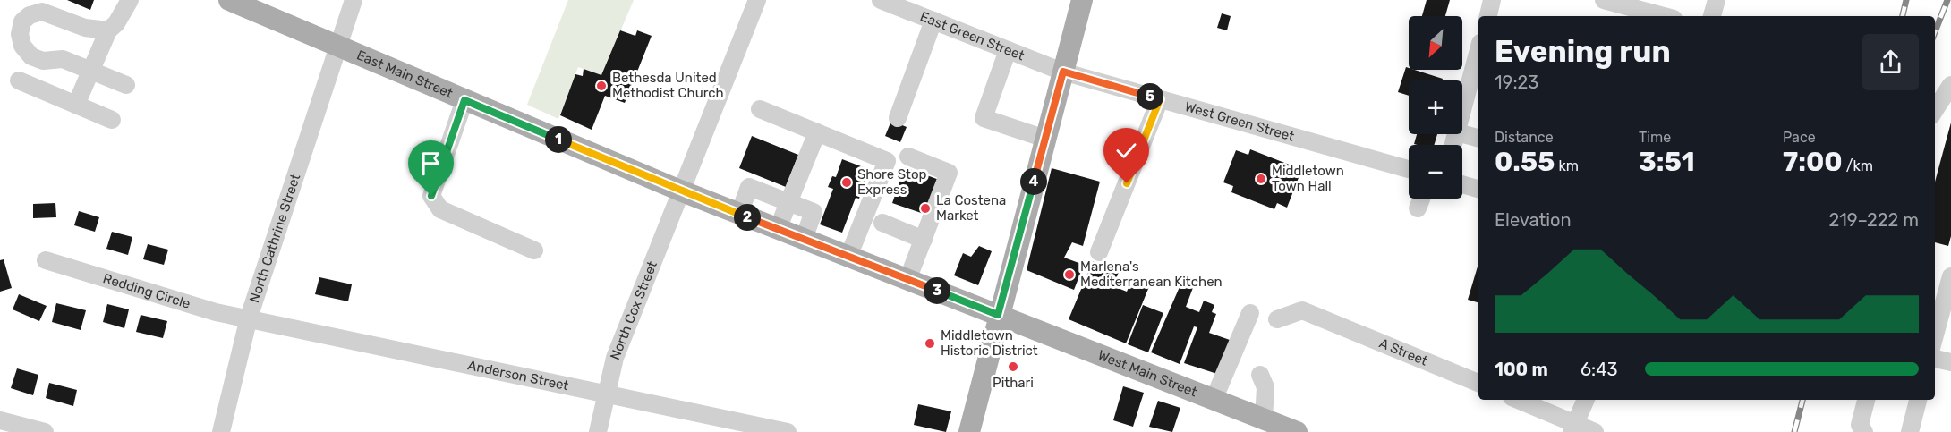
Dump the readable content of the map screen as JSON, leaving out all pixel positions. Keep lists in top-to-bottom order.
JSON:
{
  "streets": {
    "main road": ["East Main Street", "West Main Street"],
    "street": [
      "East Green Street",
      "West Green Street",
      "North Cathrine Street",
      "Redding Circle",
      "North Cox Street",
      "A Street",
      "Anderson Street"
    ]
  },
  "crossings": [
    ["East Green Street", "West Green Street"],
    ["East Main Street", "North Cathrine Street"],
    ["East Main Street", "North Cox Street"],
    ["East Main Street", "West Main Street"],
    ["North Cathrine Street", "Redding Circle"],
    ["North Cathrine Street", "Anderson Street"],
    ["Redding Circle", "Anderson Street"],
    ["North Cox Street", "Anderson Street"]
  ],
  "places": [
    "Bethesda United Methodist Church",
    "Middletown Town Hall",
    "Shore Stop Express",
    "La Costena Market",
    "Marlena's Mediterranean Kitchen",
    "Middletown Historic District",
    "Pithari"
  ],
  "north": "bottom left",
  "page": {
    "map_buttons": ["+", "−"],
    "heading": ["Evening run", "19:23"],
    "pins": [
      "5",
      "1",
      "4",
      "2",
      "3"
    ],
    "stats": [
      ["Distance", "0.55 km"],
      ["Time", "3:51"],
      ["Pace", "7:00 /km"]
    ],
    "chart": ["Elevation", "219–222 m"],
    "list": [
      {
        "name": "100 m",
        "note": "6:43"
      }
    ]
  }
}
